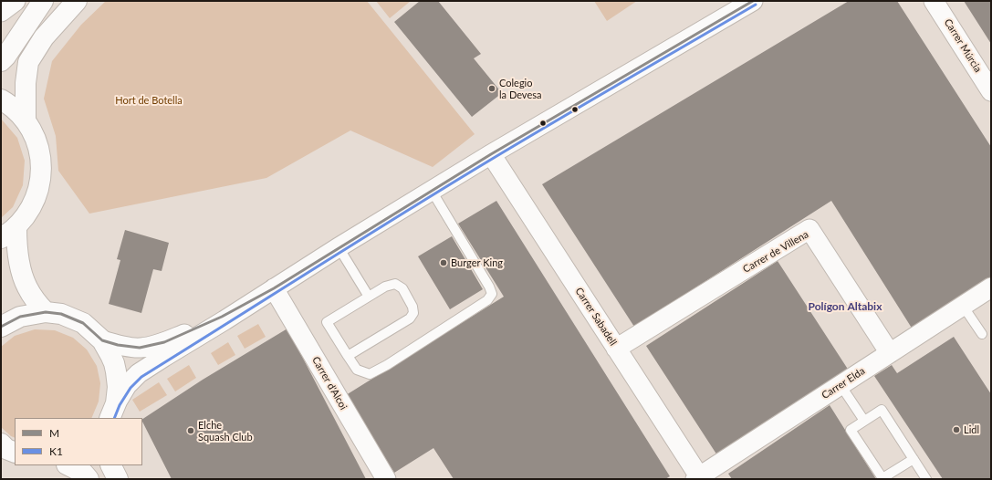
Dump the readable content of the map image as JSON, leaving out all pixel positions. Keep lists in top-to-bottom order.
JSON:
{
  "streets": {
    "street": [
      "Carrer Múrcia",
      "Carrer de Villena",
      "Carrer Sabadell",
      "Carrer d'Alcoi",
      "Carrer Elda"
    ]
  },
  "crossings": [
    ["Carrer de Villena", "Carrer Sabadell"],
    ["Carrer de Villena", "Carrer Elda"],
    ["Carrer Sabadell", "Carrer Elda"]
  ],
  "districts": ["Polígon Altabix"],
  "parks": ["Hort de Botella"],
  "places": [
    "Colegio la Devesa",
    "Burger King",
    "Lidl",
    "Elche Squash Club"
  ],
  "lines": ["transit line M", "transit line K1"],
  "legend": ["M", "K1"]
}
